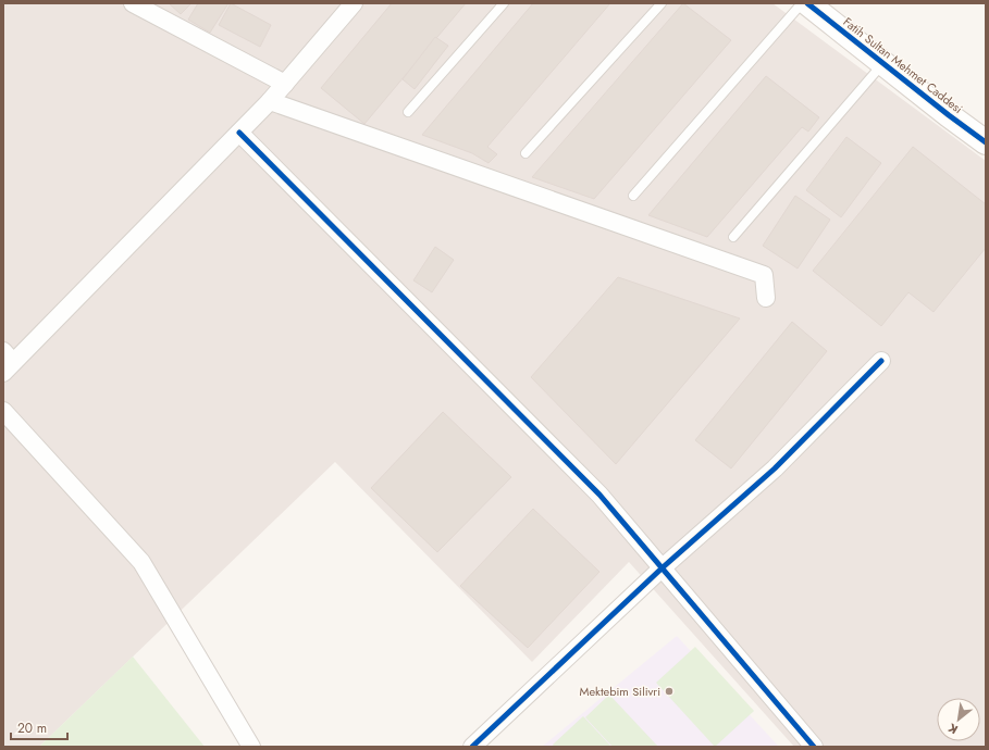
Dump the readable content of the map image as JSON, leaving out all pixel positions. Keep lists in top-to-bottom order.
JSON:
{
  "streets": {
    "main road": ["Fatih Sultan Mehmet Caddesi"]
  },
  "places": ["Mektebim Silivri"],
  "scale_bar": "20 m",
  "north": "bottom left"
}
